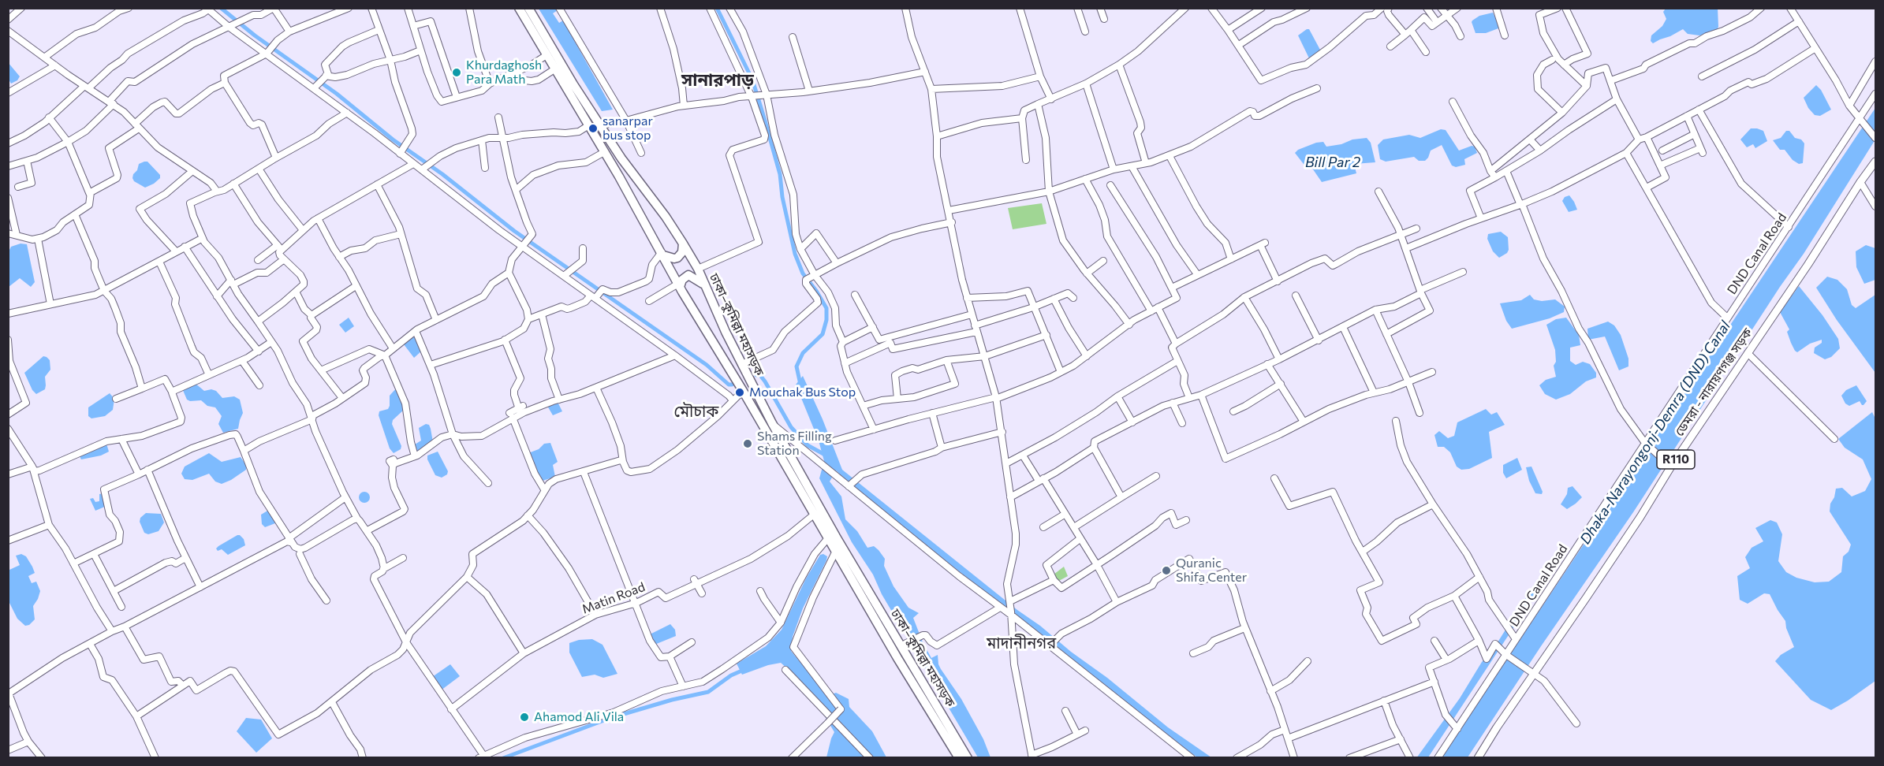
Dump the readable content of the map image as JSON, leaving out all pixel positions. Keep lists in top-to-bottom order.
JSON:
{
  "streets": {
    "highway": ["ঢাকা–কুমিল্লা মহাসড়ক"],
    "main road": ["ডেমরা - নারায়ণগঞ্জ সড়ক", "R110"],
    "street": ["DND Canal Road", "Matin Road"]
  },
  "crossings": [
    ["ঢাকা–কুমিল্লা মহাসড়ক", "Matin Road"]
  ],
  "districts": ["সানারপাড়", "মৌচাক", "মাদানীনগর"],
  "water": ["Bill Par 2", "Dhaka-Narayongonj-Demra (DND) Canal"],
  "places": [
    "Khurdaghosh Para Math",
    "sanarpar bus stop",
    "Mouchak Bus Stop",
    "Shams Filling Station",
    "Quranic Shifa Center",
    "Ahamod Ali Vila"
  ]
}
